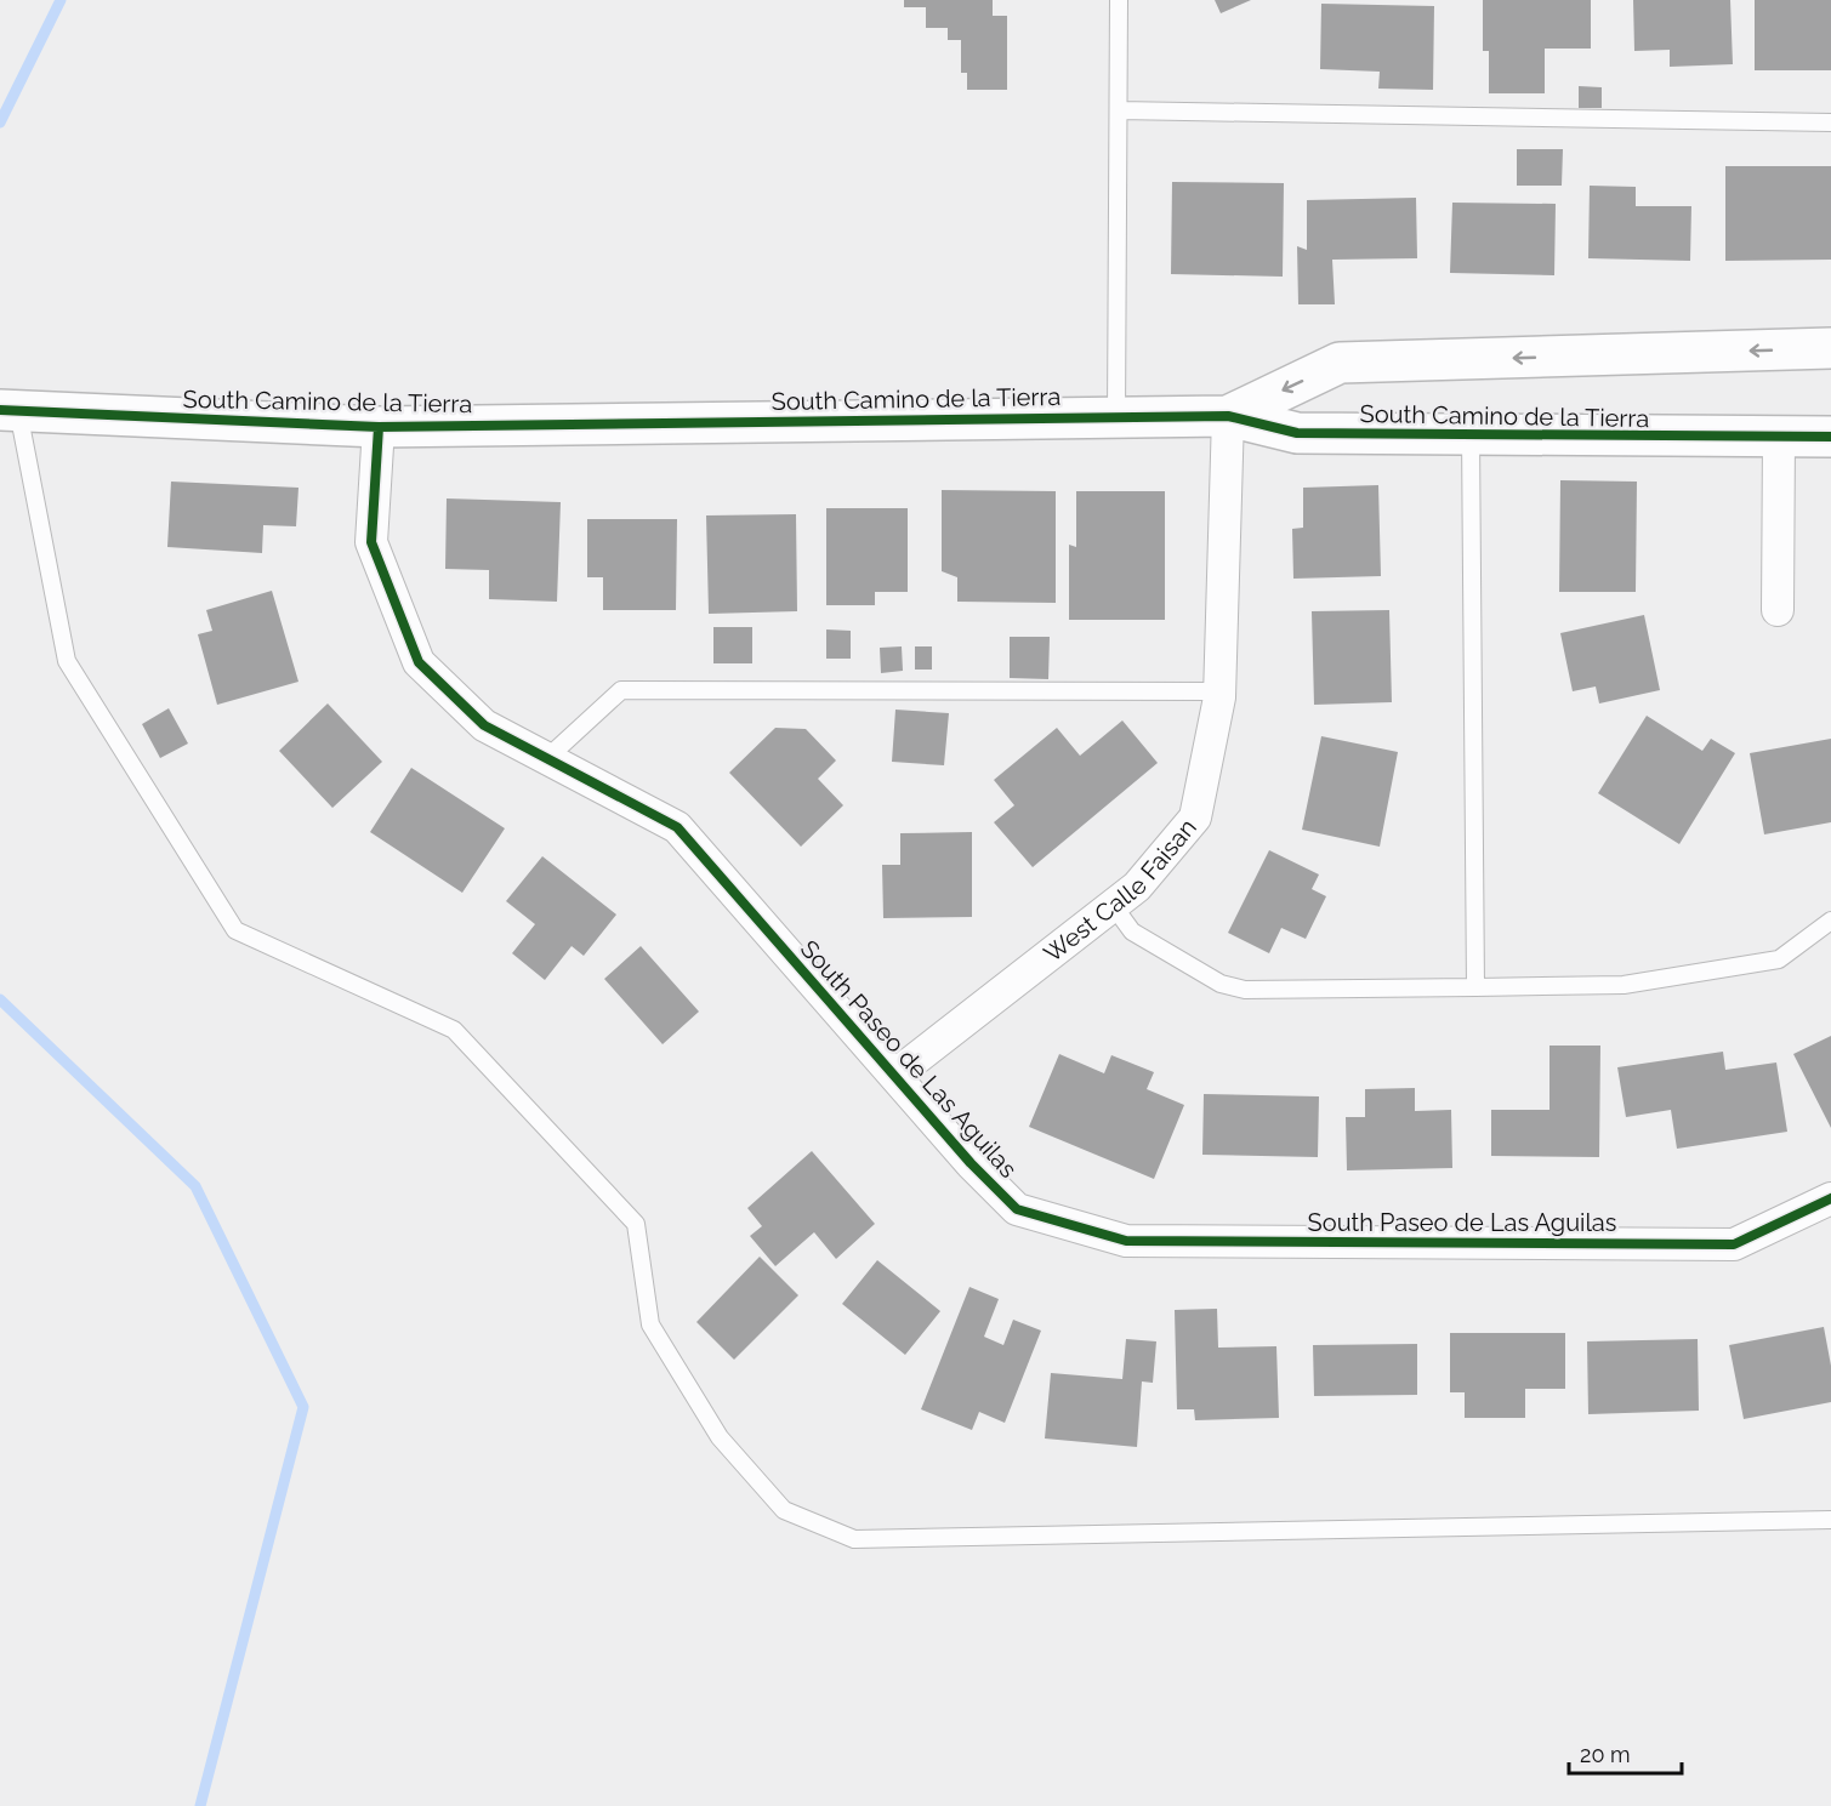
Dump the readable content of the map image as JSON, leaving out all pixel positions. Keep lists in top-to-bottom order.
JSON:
{
  "streets": {
    "street": ["South Camino de la Tierra", "West Calle Faisan", "South Paseo de Las Aguilas"]
  },
  "crossings": [
    ["South Camino de la Tierra", "West Calle Faisan"],
    ["South Camino de la Tierra", "South Paseo de Las Aguilas"],
    ["West Calle Faisan", "South Paseo de Las Aguilas"]
  ],
  "scale_bar": "20 m"
}
